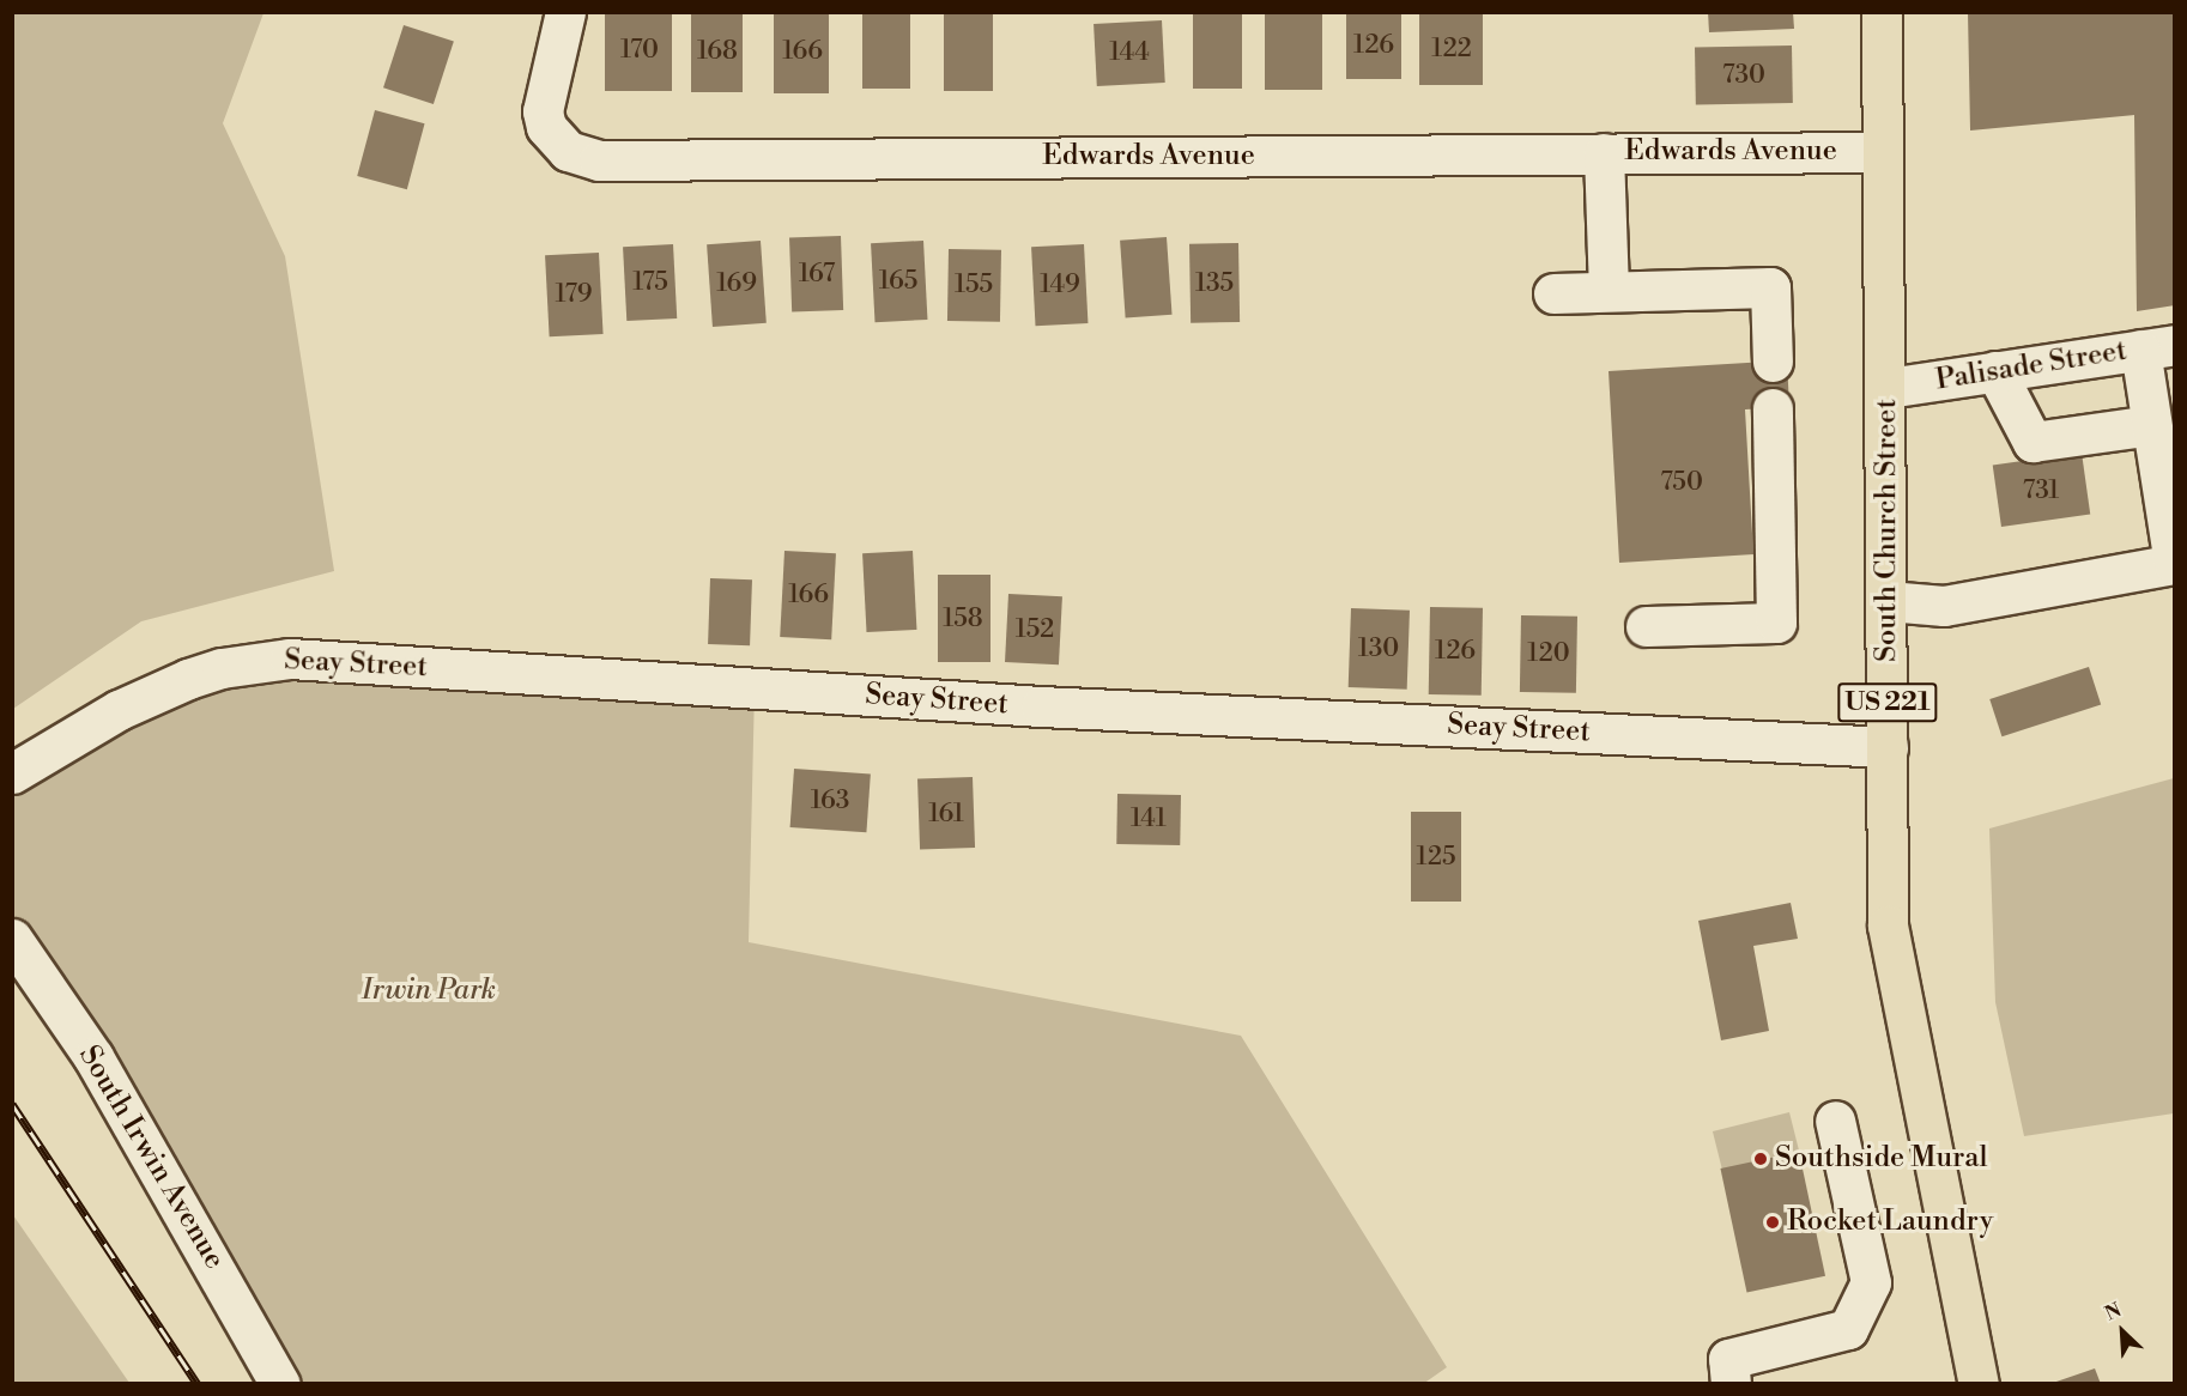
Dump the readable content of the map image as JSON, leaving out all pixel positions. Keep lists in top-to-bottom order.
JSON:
{
  "streets": {
    "main road": ["South Church Street", "US 221"],
    "street": [
      "Edwards Avenue",
      "Palisade Street",
      "Seay Street",
      "South Irwin Avenue"
    ]
  },
  "crossings": [
    ["Edwards Avenue", "South Church Street"],
    ["Palisade Street", "South Church Street"],
    ["South Church Street", "Seay Street"]
  ],
  "parks": ["Irwin Park"],
  "places": ["Southside Mural", "Rocket Laundry"],
  "house_numbers": [
    "126",
    "122",
    "170",
    "168",
    "166",
    "144",
    "730",
    "167",
    "165",
    "175",
    "169",
    "135",
    "155",
    "149",
    "179",
    "750",
    "731",
    "166",
    "158",
    "152",
    "130",
    "126",
    "120",
    "163",
    "161",
    "141",
    "125"
  ],
  "north": "top left"
}
